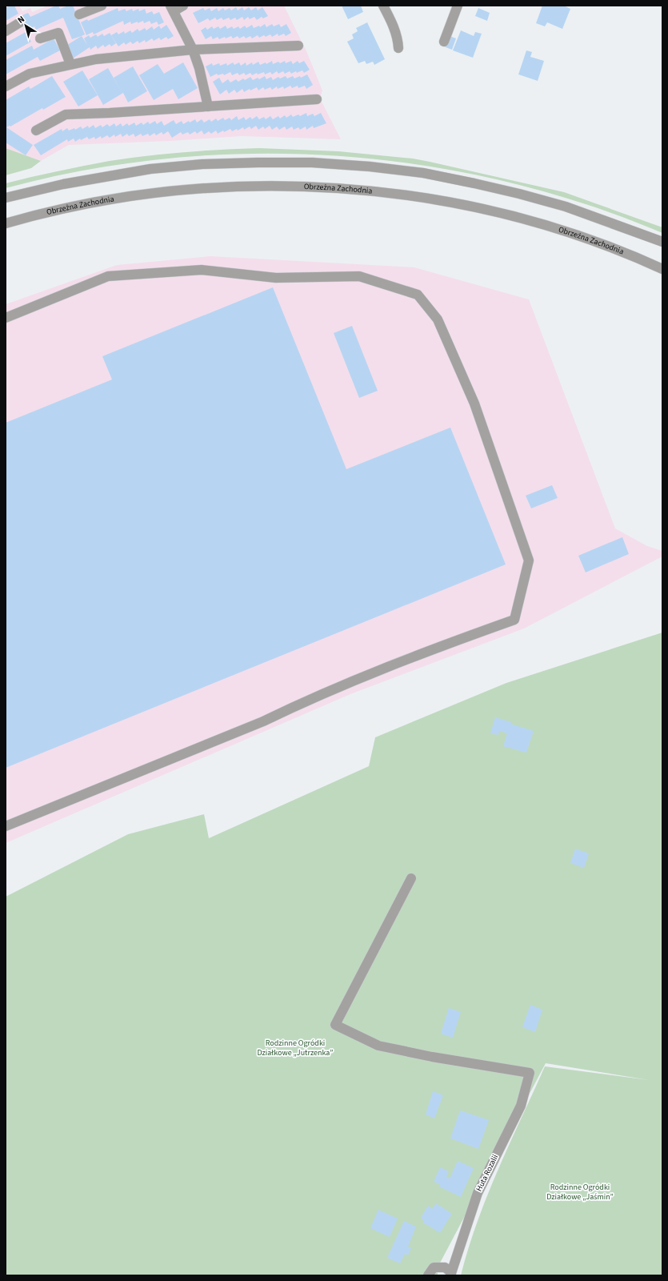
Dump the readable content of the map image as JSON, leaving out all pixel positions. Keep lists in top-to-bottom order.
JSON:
{
  "streets": {
    "street": ["Obrzeżna Zachodnia", "Huta Rozalii"]
  },
  "parks": ["Rodzinne Ogródki Działkowe „Jutrzenka”", "Rodzinne Ogródki Działkowe „Jaśmin”"],
  "north": "top left"
}
